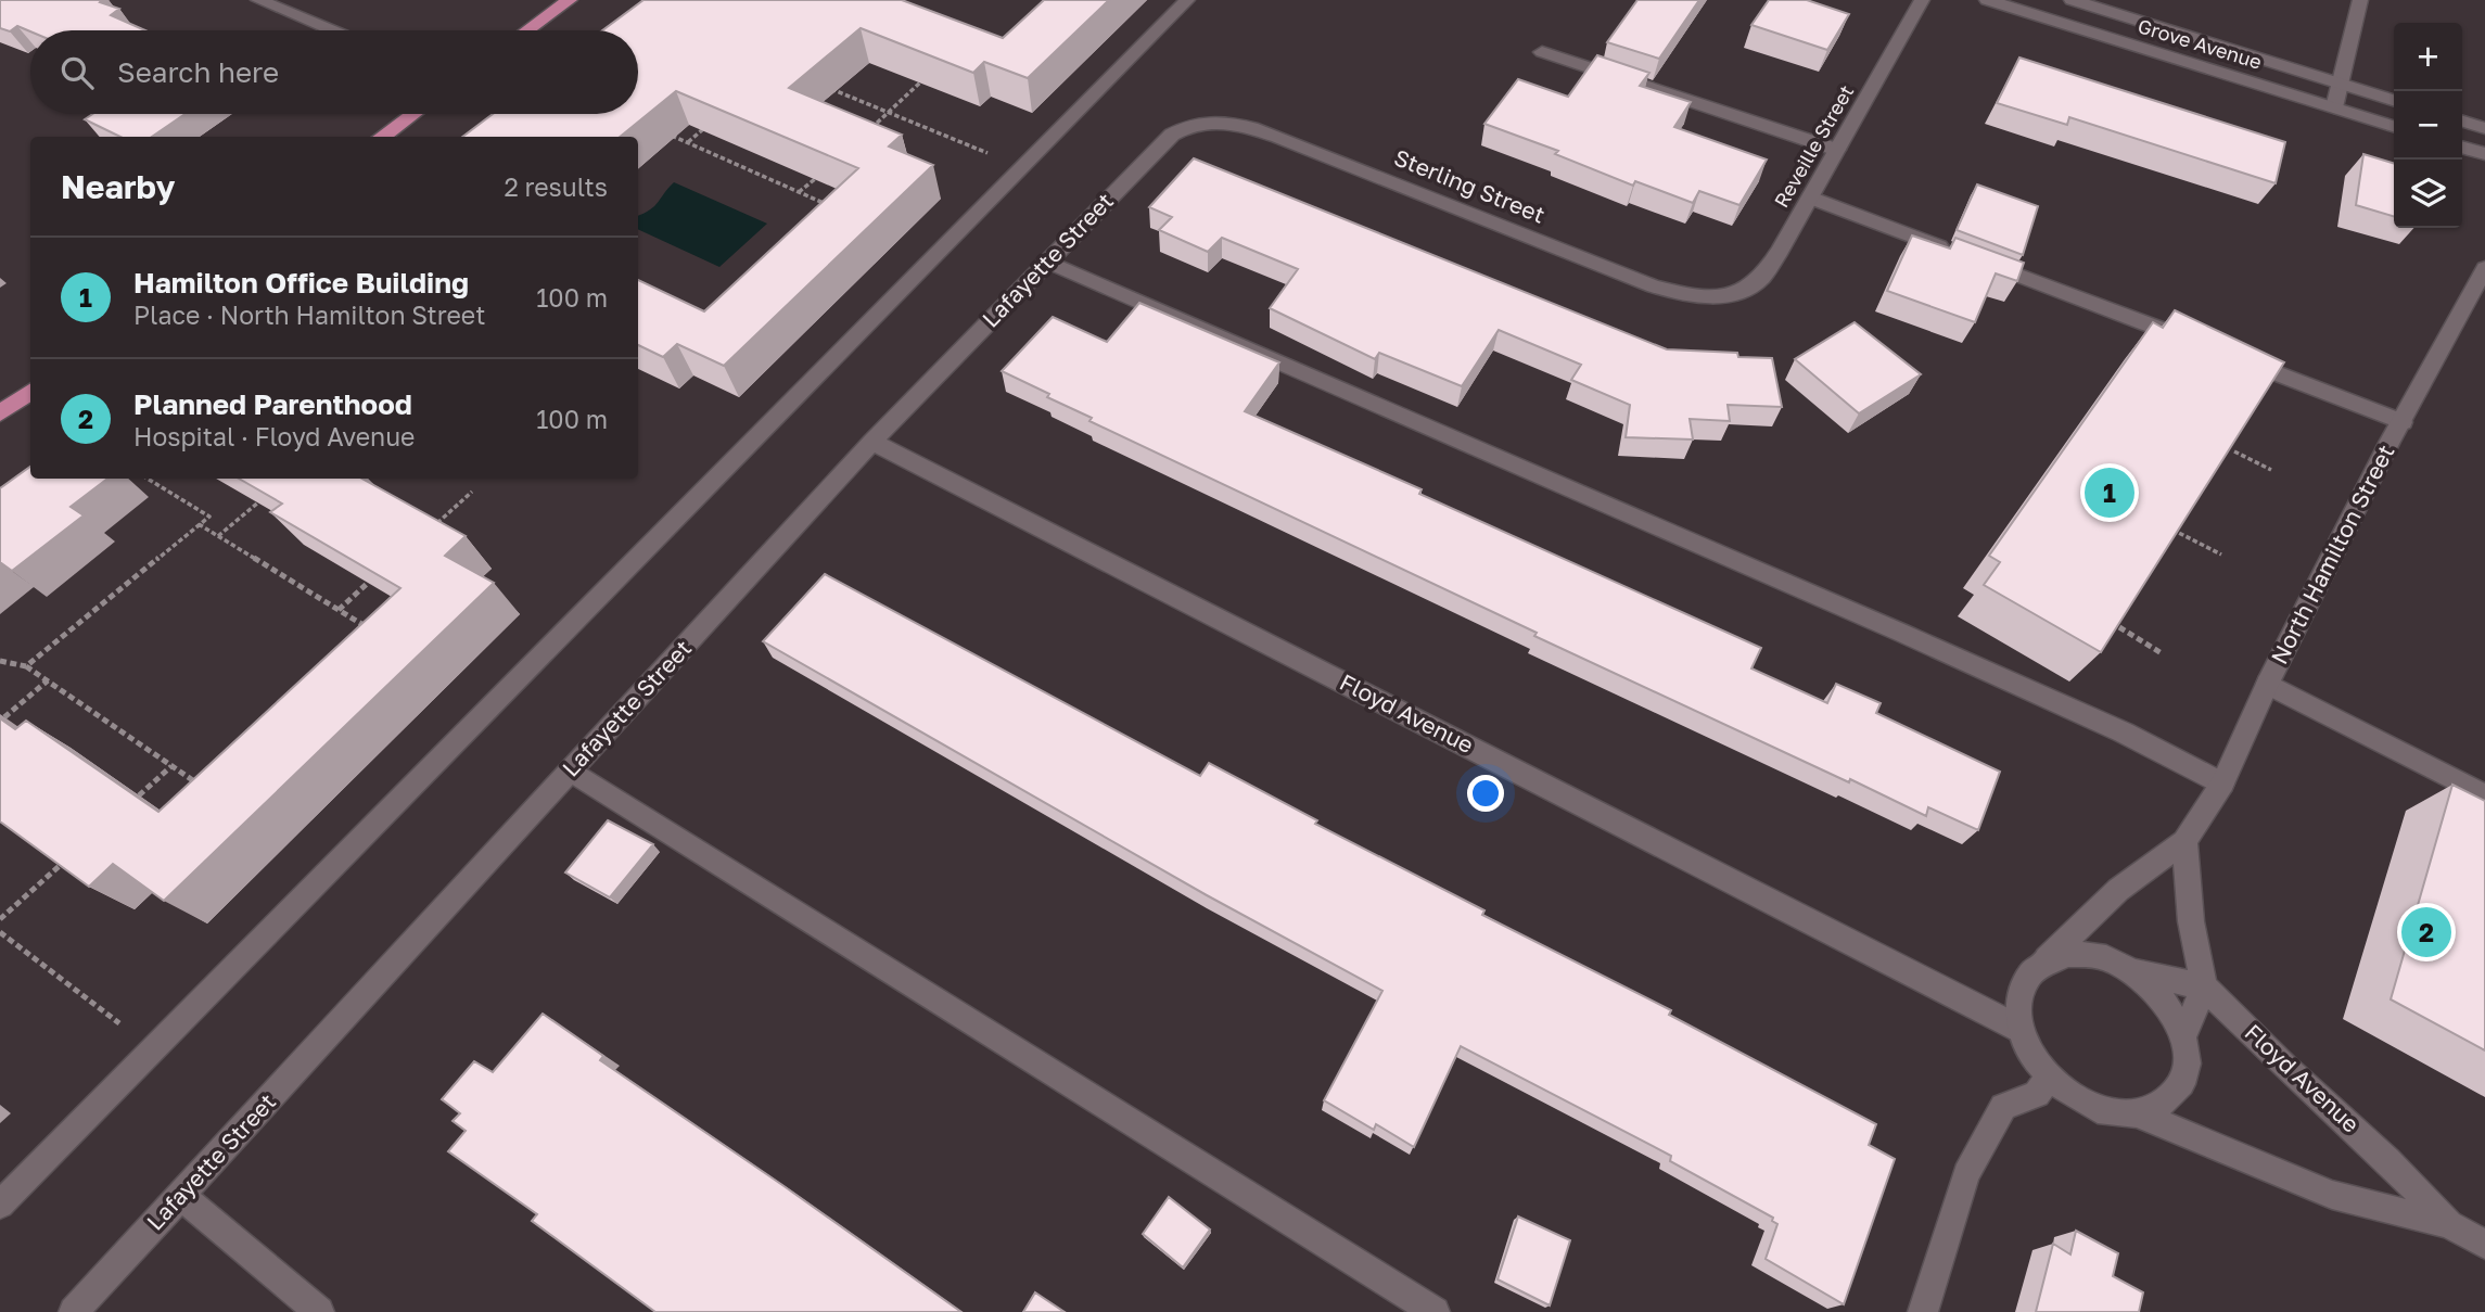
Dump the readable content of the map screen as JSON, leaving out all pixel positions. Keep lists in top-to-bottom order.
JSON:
{
  "streets": {
    "street": [
      "Grove Avenue",
      "Reveille Street",
      "Sterling Street",
      "Lafayette Street",
      "North Hamilton Street",
      "Floyd Avenue"
    ]
  },
  "crossings": [
    ["Reveille Street", "Sterling Street"],
    ["Sterling Street", "Lafayette Street"],
    ["Lafayette Street", "Floyd Avenue"],
    ["North Hamilton Street", "Floyd Avenue"]
  ],
  "page": {
    "map_buttons": ["+", "−"],
    "search": "Search here",
    "heading": ["Nearby", "2 results"],
    "list": [
      {
        "mark": "1",
        "name": "Hamilton Office Building",
        "note": "Place · North Hamilton Street",
        "value": "100 m"
      },
      {
        "mark": "2",
        "name": "Planned Parenthood",
        "note": "Hospital · Floyd Avenue",
        "value": "100 m"
      }
    ],
    "pins": ["1", "2"]
  }
}
